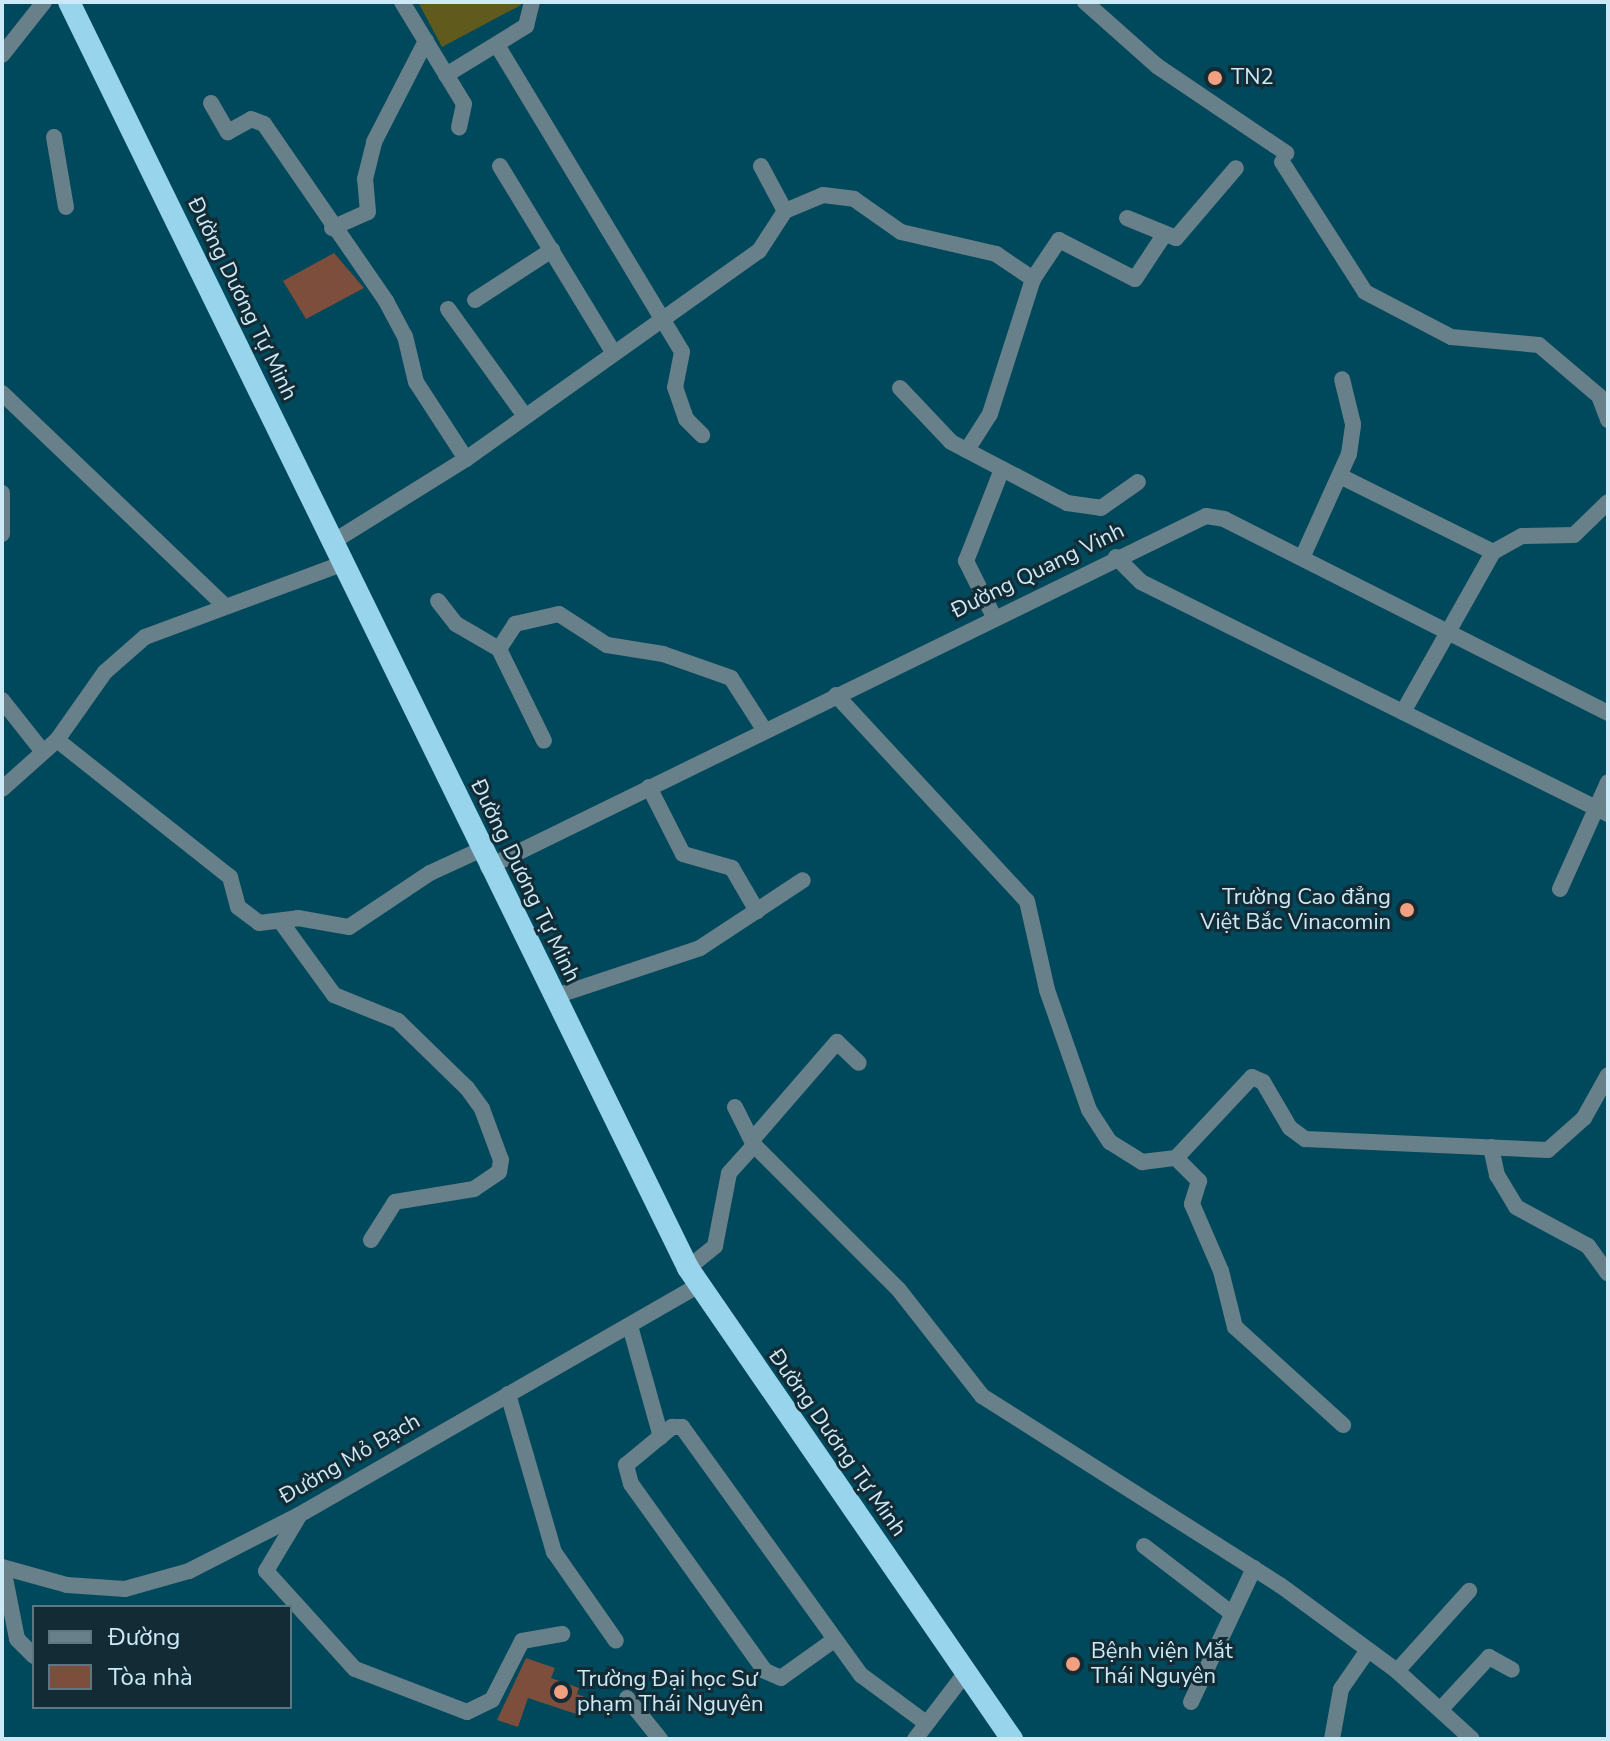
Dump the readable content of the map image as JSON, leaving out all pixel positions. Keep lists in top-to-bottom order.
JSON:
{
  "streets": {
    "highway": ["Đường Dương Tự Minh"],
    "street": ["Đường Quang Vinh", "Đường Mỏ Bạch"]
  },
  "crossings": [
    ["Đường Dương Tự Minh", "Đường Quang Vinh"],
    ["Đường Dương Tự Minh", "Đường Mỏ Bạch"]
  ],
  "places": [
    "TN2",
    "Trường Cao đẳng Việt Bắc Vinacomin",
    "Bệnh viện Mắt Thái Nguyên",
    "Trường Đại học Sư phạm Thái Nguyên"
  ],
  "legend": ["Đường", "Tòa nhà"]
}
